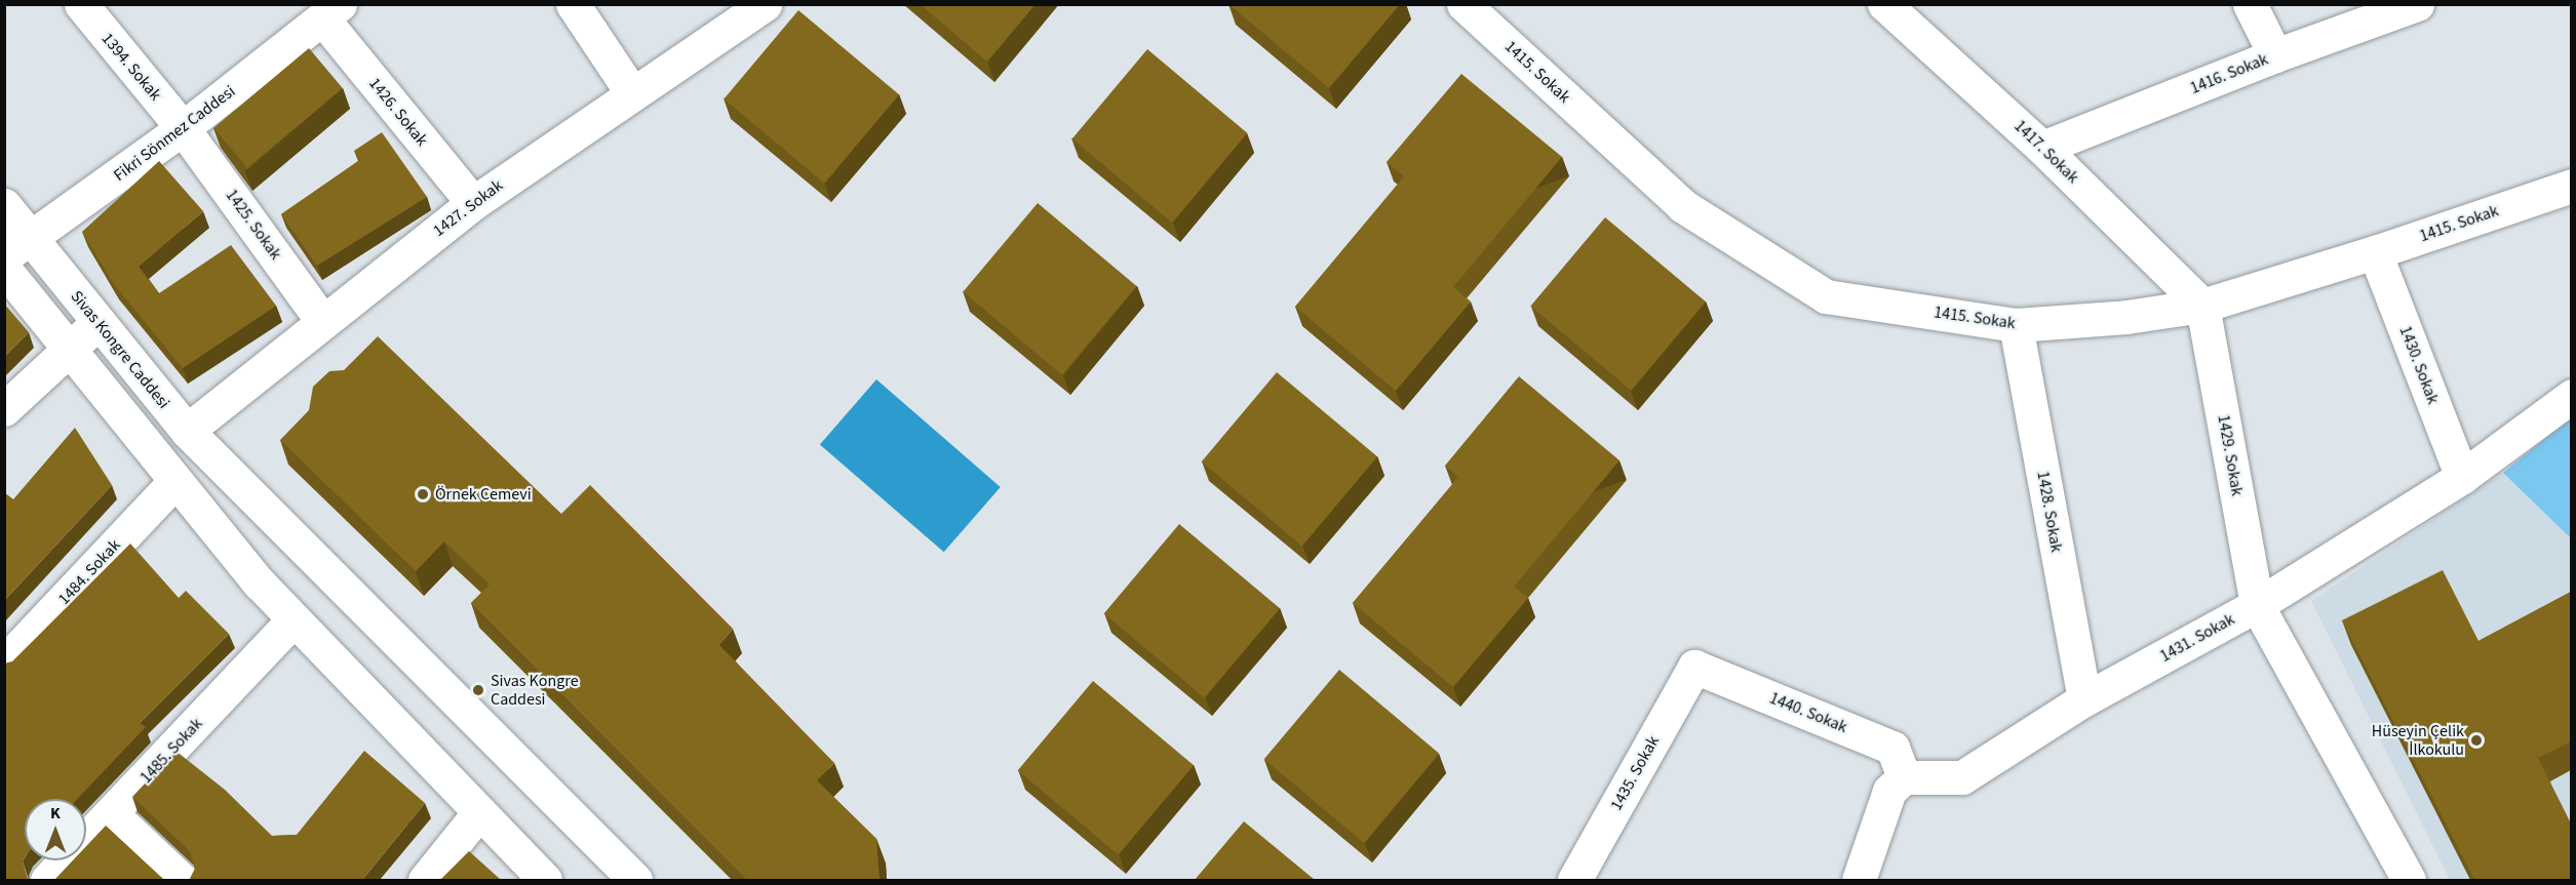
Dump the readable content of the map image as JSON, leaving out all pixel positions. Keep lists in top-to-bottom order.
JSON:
{
  "streets": {
    "street": [
      "1394. Sokak",
      "1415. Sokak",
      "1416. Sokak",
      "1426. Sokak",
      "Fikri Sönmez Caddesi",
      "1417. Sokak",
      "1427. Sokak",
      "1425. Sokak",
      "Sivas Kongre Caddesi",
      "1430. Sokak",
      "1429. Sokak",
      "1428. Sokak",
      "1484. Sokak",
      "1431. Sokak",
      "1440. Sokak",
      "1485. Sokak",
      "1435. Sokak"
    ]
  },
  "crossings": [
    ["1394. Sokak", "Fikri Sönmez Caddesi"],
    ["1394. Sokak", "1425. Sokak"],
    ["1415. Sokak", "1417. Sokak"],
    ["1415. Sokak", "1430. Sokak"],
    ["1415. Sokak", "1429. Sokak"],
    ["1415. Sokak", "1428. Sokak"],
    ["1416. Sokak", "1417. Sokak"],
    ["1426. Sokak", "Fikri Sönmez Caddesi"],
    ["1426. Sokak", "1427. Sokak"],
    ["Fikri Sönmez Caddesi", "1425. Sokak"],
    ["Fikri Sönmez Caddesi", "Sivas Kongre Caddesi"],
    ["1417. Sokak", "1429. Sokak"],
    ["1427. Sokak", "1425. Sokak"],
    ["1427. Sokak", "Sivas Kongre Caddesi"],
    ["1430. Sokak", "1431. Sokak"],
    ["1429. Sokak", "1431. Sokak"],
    ["1428. Sokak", "1431. Sokak"],
    ["1431. Sokak", "1440. Sokak"],
    ["1440. Sokak", "1435. Sokak"]
  ],
  "places": ["Örnek Cemevi", "Sivas Kongre Caddesi", "Hüseyin Çelik İlkokulu"],
  "north": "top"
}
